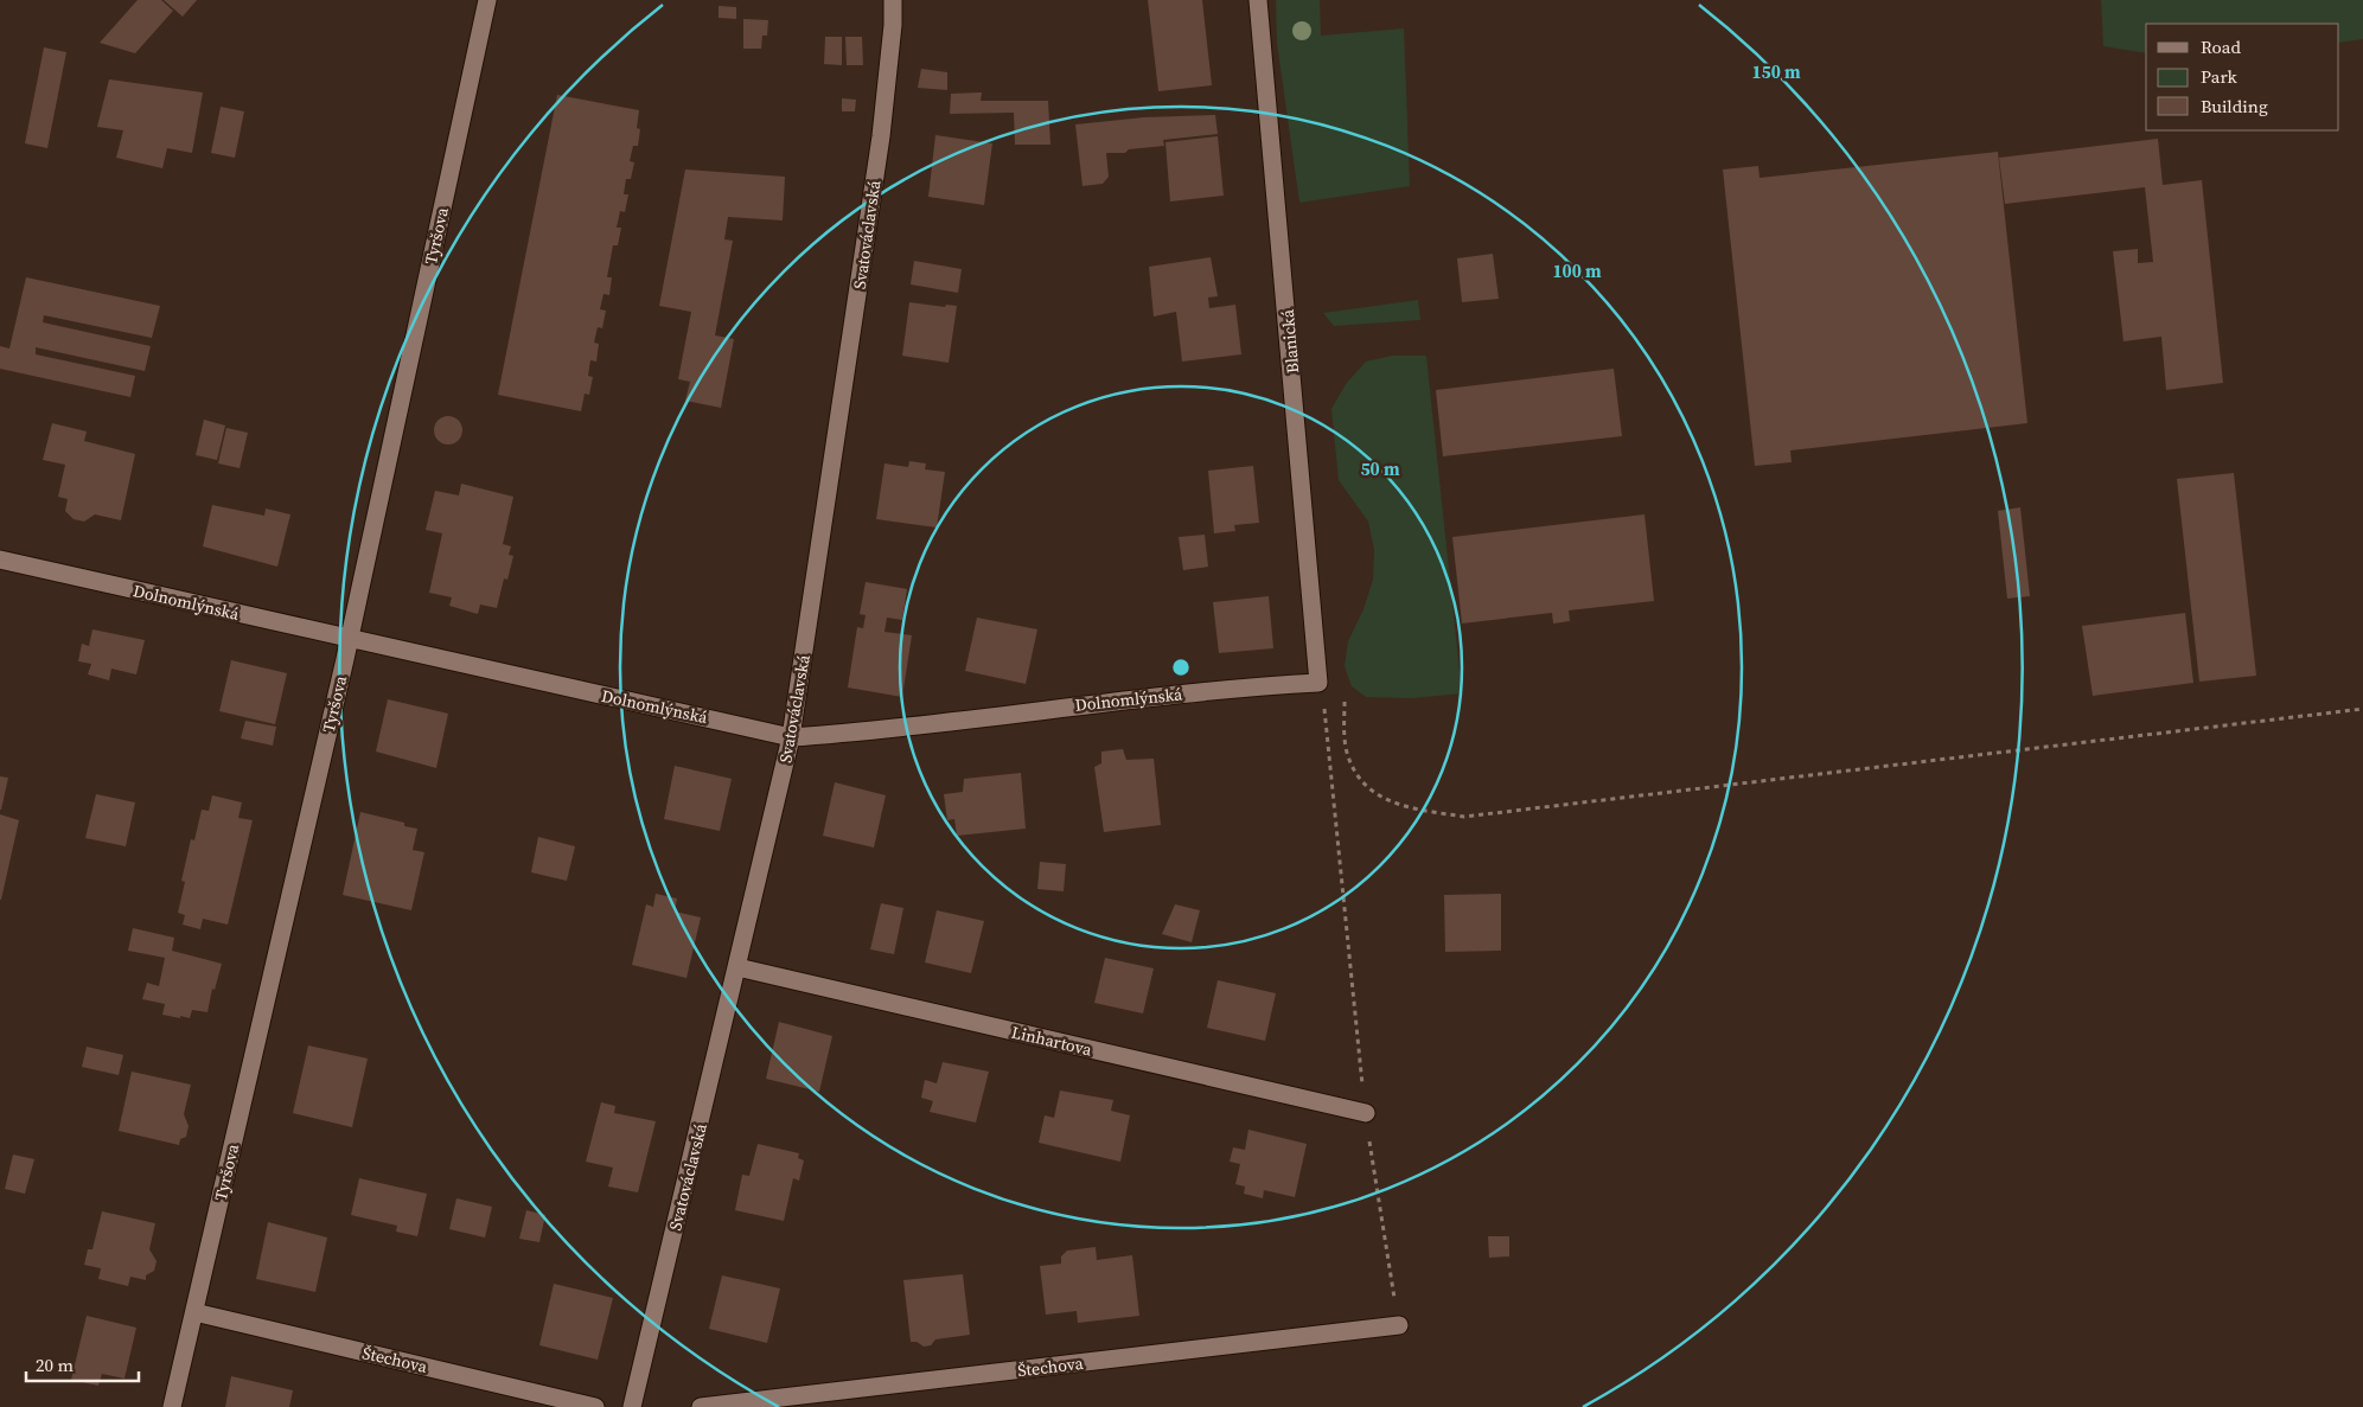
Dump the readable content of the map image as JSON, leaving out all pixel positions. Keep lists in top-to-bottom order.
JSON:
{
  "streets": {
    "street": [
      "Svatováclavská",
      "Tyršova",
      "Blanická",
      "Dolnomlýnská",
      "Linhartova",
      "Štechova"
    ]
  },
  "crossings": [
    ["Svatováclavská", "Dolnomlýnská"],
    ["Svatováclavská", "Linhartova"],
    ["Tyršova", "Dolnomlýnská"],
    ["Tyršova", "Štechova"],
    ["Blanická", "Dolnomlýnská"]
  ],
  "legend": ["Road", "Park", "Building"],
  "scale_bar": "20 m",
  "rings": ["150 m", "100 m", "50 m"]
}
